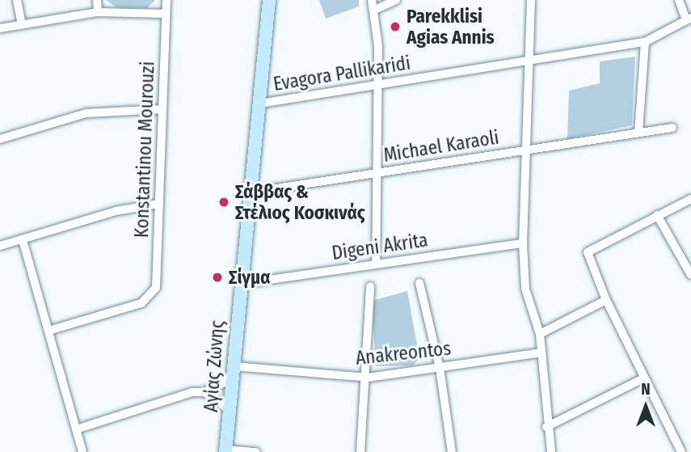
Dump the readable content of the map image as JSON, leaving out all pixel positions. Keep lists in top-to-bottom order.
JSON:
{
  "streets": {
    "main road": ["Αγίας Ζώνης"],
    "street": [
      "Evagora Pallikaridi",
      "Michael Karaoli",
      "Konstantinou Mourouzi",
      "Digeni Akrita",
      "Anakreontos"
    ]
  },
  "crossings": [
    ["Evagora Pallikaridi", "Αγίας Ζώνης"],
    ["Michael Karaoli", "Αγίας Ζώνης"],
    ["Digeni Akrita", "Αγίας Ζώνης"],
    ["Anakreontos", "Αγίας Ζώνης"]
  ],
  "places": ["Parekklisi Agias Annis", "Σάββας & Στέλιος Κοσκινάς", "Σίγμα"],
  "north": "top"
}
